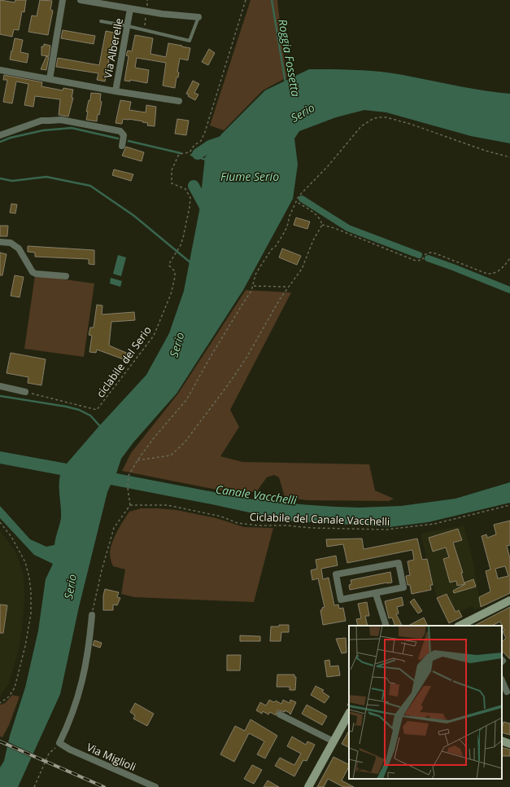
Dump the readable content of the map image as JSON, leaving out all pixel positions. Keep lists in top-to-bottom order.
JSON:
{
  "streets": {
    "street": ["Via Alberelle", "Via Miglioli"],
    "path": ["ciclabile del Serio", "Ciclabile del Canale Vacchelli"]
  },
  "water": [
    "Roggia Fossetta",
    "Serio",
    "Fiume Serio",
    "Canale Vacchelli"
  ]
}
